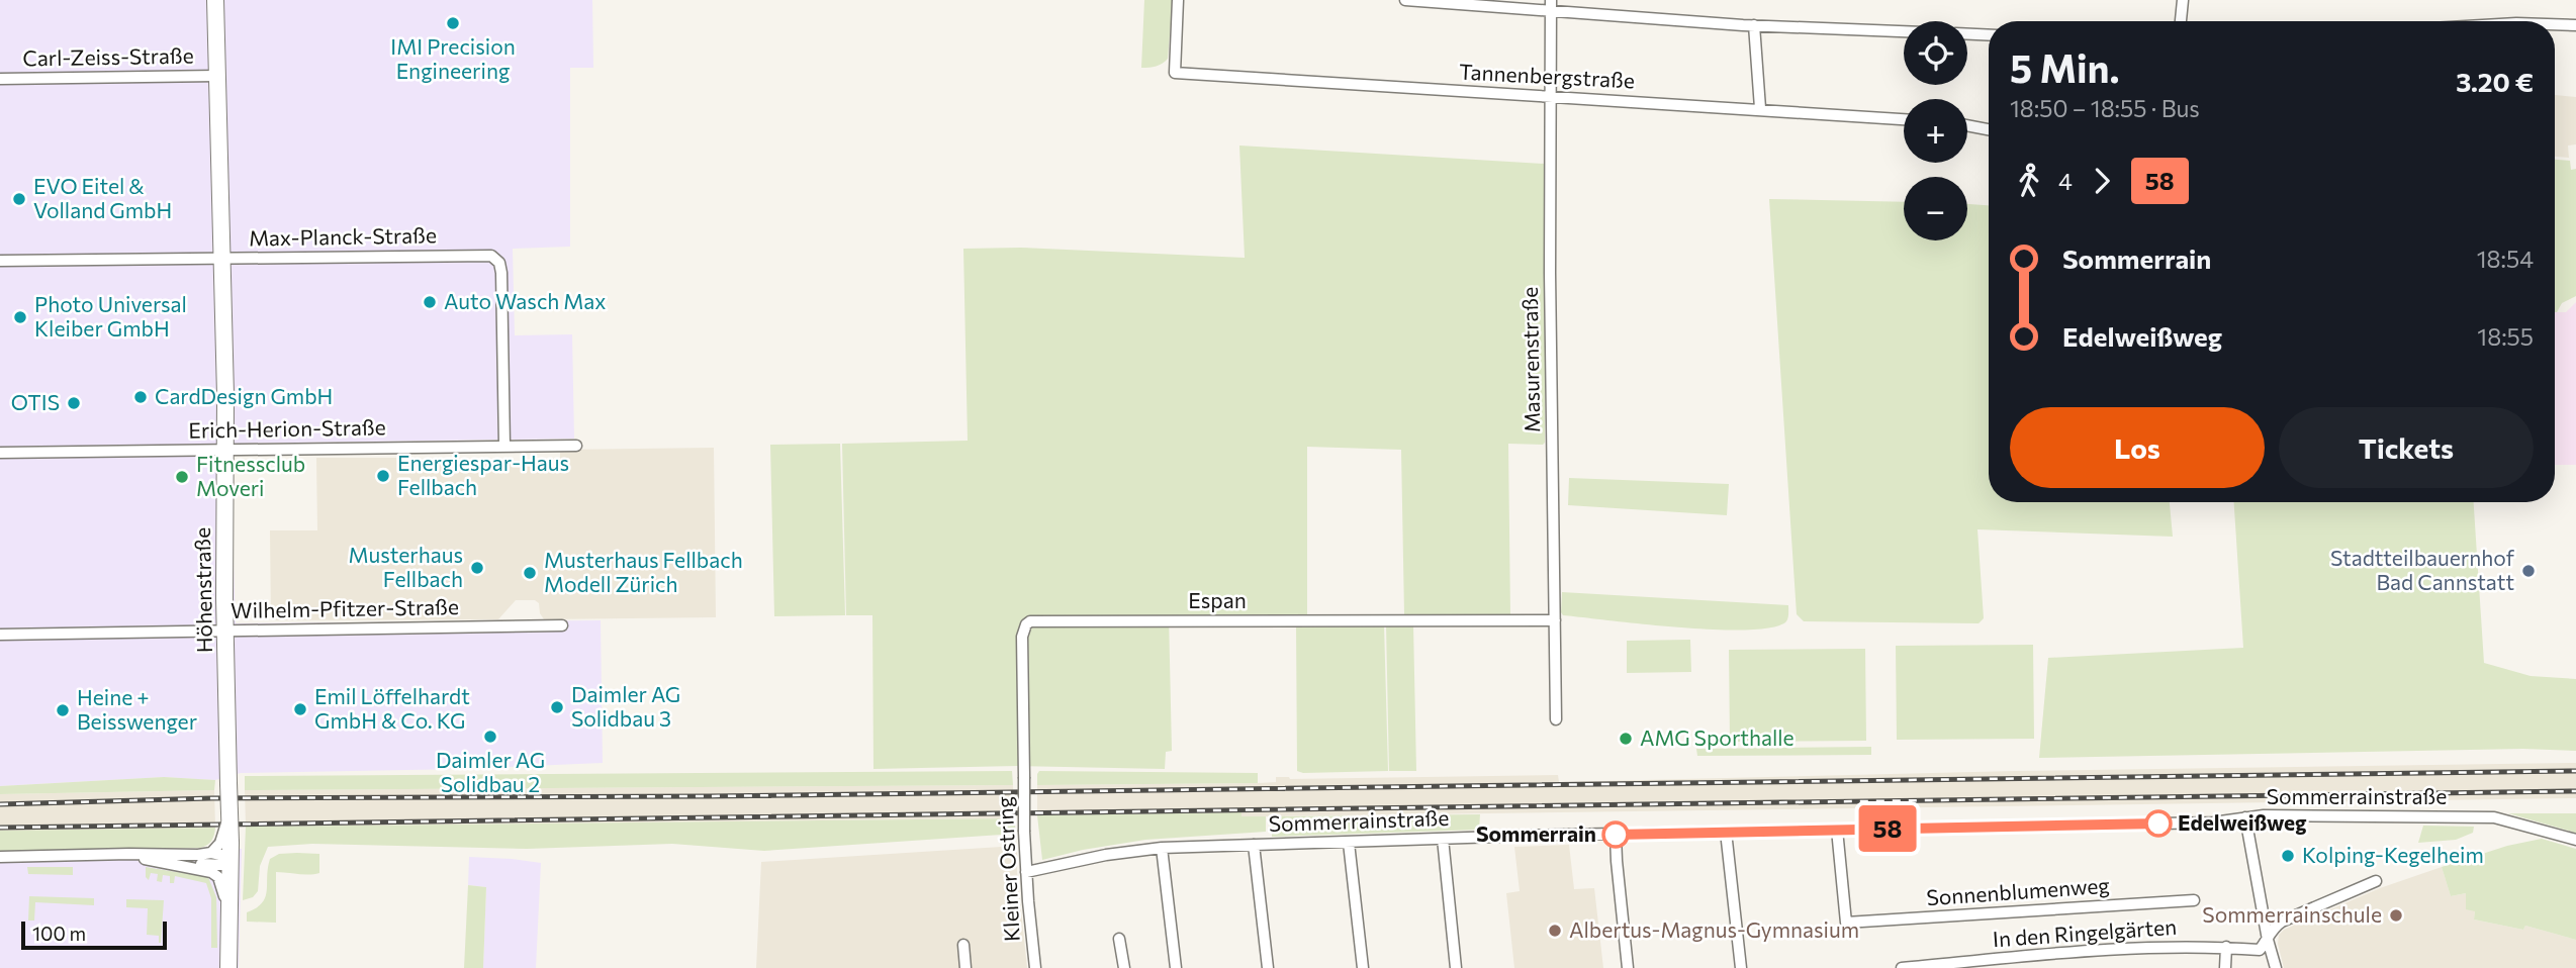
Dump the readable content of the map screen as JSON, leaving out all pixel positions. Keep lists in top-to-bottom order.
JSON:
{
  "streets": {
    "main road": ["Höhenstraße"],
    "street": [
      "Carl-Zeiss-Straße",
      "Tannenbergstraße",
      "Max-Planck-Straße",
      "Masurenstraße",
      "Erich-Herion-Straße",
      "Espan",
      "Wilhelm-Pfitzer-Straße",
      "Sommerrainstraße",
      "Kleiner Ostring",
      "Sonnenblumenweg",
      "In den Ringelgärten"
    ]
  },
  "crossings": [
    ["Carl-Zeiss-Straße", "Höhenstraße"],
    ["Tannenbergstraße", "Masurenstraße"],
    ["Max-Planck-Straße", "Erich-Herion-Straße"],
    ["Max-Planck-Straße", "Höhenstraße"],
    ["Masurenstraße", "Espan"],
    ["Erich-Herion-Straße", "Höhenstraße"],
    ["Höhenstraße", "Wilhelm-Pfitzer-Straße"],
    ["Espan", "Kleiner Ostring"],
    ["Sommerrainstraße", "Kleiner Ostring"],
    ["Sommerrainstraße", "Sonnenblumenweg"]
  ],
  "places": [
    "IMI Precision Engineering",
    "EVO Eitel & Volland GmbH",
    "Auto Wasch Max",
    "Photo Universal Kleiber GmbH",
    "CardDesign GmbH",
    "OTIS",
    "Energiespar-Haus Fellbach",
    "Fitnessclub Moveri",
    "Musterhaus Fellbach",
    "Stadtteilbauernhof Bad Cannstatt",
    "Musterhaus Fellbach Modell Zürich",
    "Daimler AG Solidbau 3",
    "Emil Löffelhardt GmbH & Co. KG",
    "Heine + Beisswenger",
    "Daimler AG Solidbau 2",
    "AMG Sporthalle",
    "Edelweißweg",
    "Sommerrain",
    "Kolping-Kegelheim",
    "Sommerrainschule",
    "Albertus-Magnus-Gymnasium"
  ],
  "lines": ["bus line 58"],
  "scale_bar": "100 m",
  "page": {
    "on_map": "58",
    "map_buttons": ["+", "−"],
    "heading": ["5 Min.", "18:50 – 18:55 · Bus", "3.20 €"],
    "legs": ["4", "58"],
    "list": [
      {
        "name": "Sommerrain",
        "value": "18:54"
      },
      {
        "name": "Edelweißweg",
        "value": "18:55"
      }
    ],
    "buttons": ["Los", "Tickets"],
    "scale": "100 m"
  }
}
